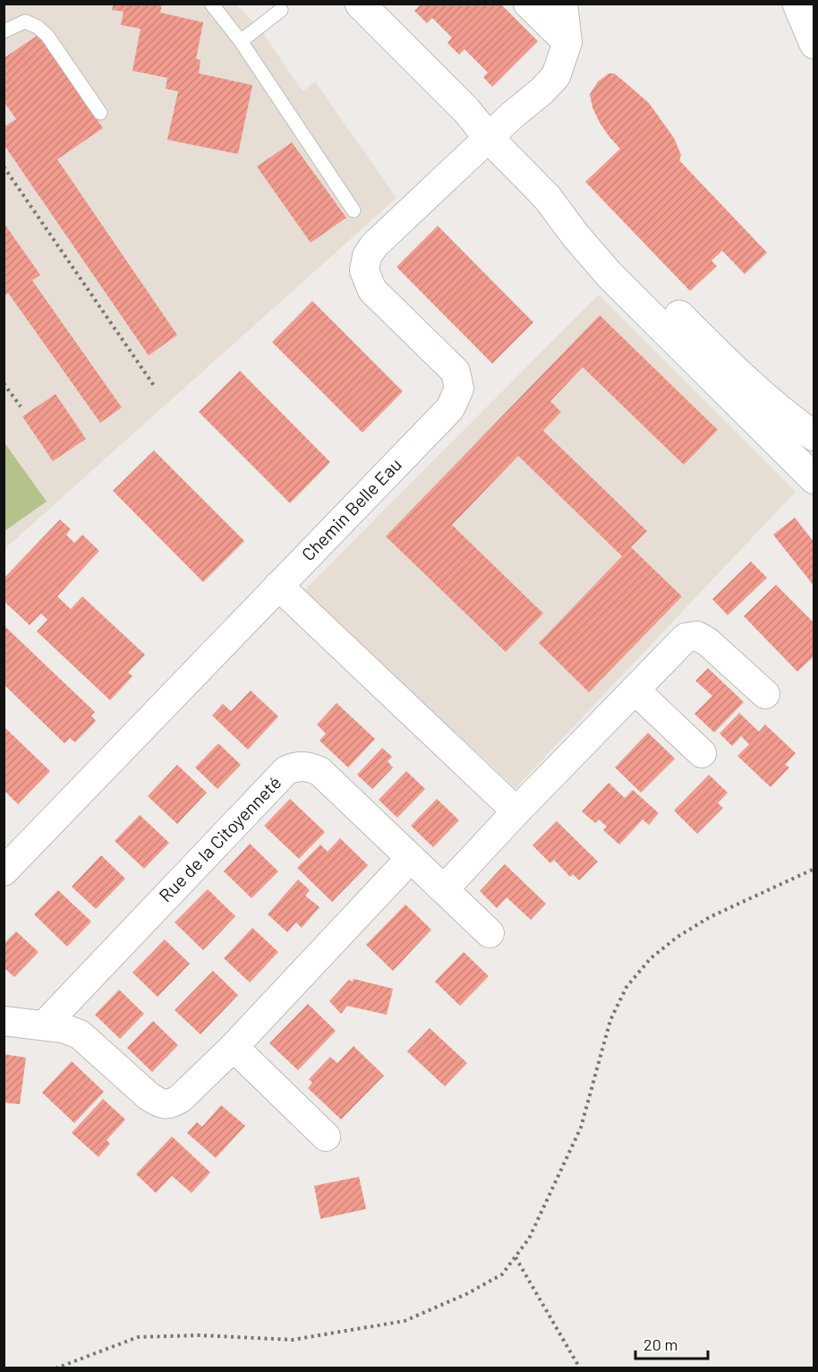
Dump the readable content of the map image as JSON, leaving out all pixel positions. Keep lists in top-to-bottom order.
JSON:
{
  "streets": {
    "street": ["Chemin Belle Eau", "Rue de la Citoyenneté"]
  },
  "scale_bar": "20 m"
}
